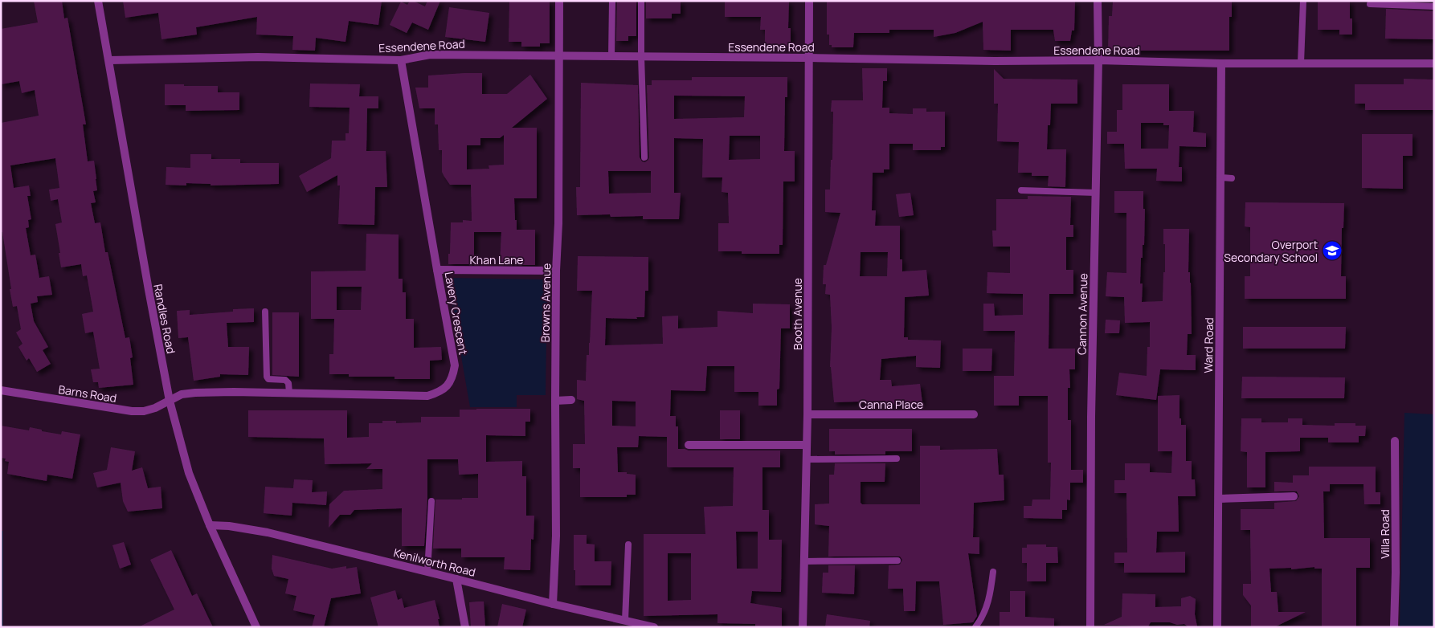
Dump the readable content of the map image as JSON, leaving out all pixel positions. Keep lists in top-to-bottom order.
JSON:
{
  "streets": {
    "street": [
      "Essendene Road",
      "Khan Lane",
      "Browns Avenue",
      "Lavery Crescent",
      "Booth Avenue",
      "Cannon Avenue",
      "Randles Road",
      "Ward Road",
      "Barns Road",
      "Canna Place",
      "Villa Road",
      "Kenilworth Road"
    ]
  },
  "crossings": [
    ["Essendene Road", "Browns Avenue"],
    ["Essendene Road", "Lavery Crescent"],
    ["Essendene Road", "Booth Avenue"],
    ["Essendene Road", "Cannon Avenue"],
    ["Essendene Road", "Randles Road"],
    ["Essendene Road", "Ward Road"],
    ["Khan Lane", "Browns Avenue"],
    ["Khan Lane", "Lavery Crescent"],
    ["Browns Avenue", "Kenilworth Road"],
    ["Lavery Crescent", "Randles Road"],
    ["Lavery Crescent", "Barns Road"],
    ["Booth Avenue", "Canna Place"],
    ["Randles Road", "Barns Road"],
    ["Randles Road", "Kenilworth Road"]
  ],
  "places": {
    "school or university": ["Overport Secondary School"]
  }
}
